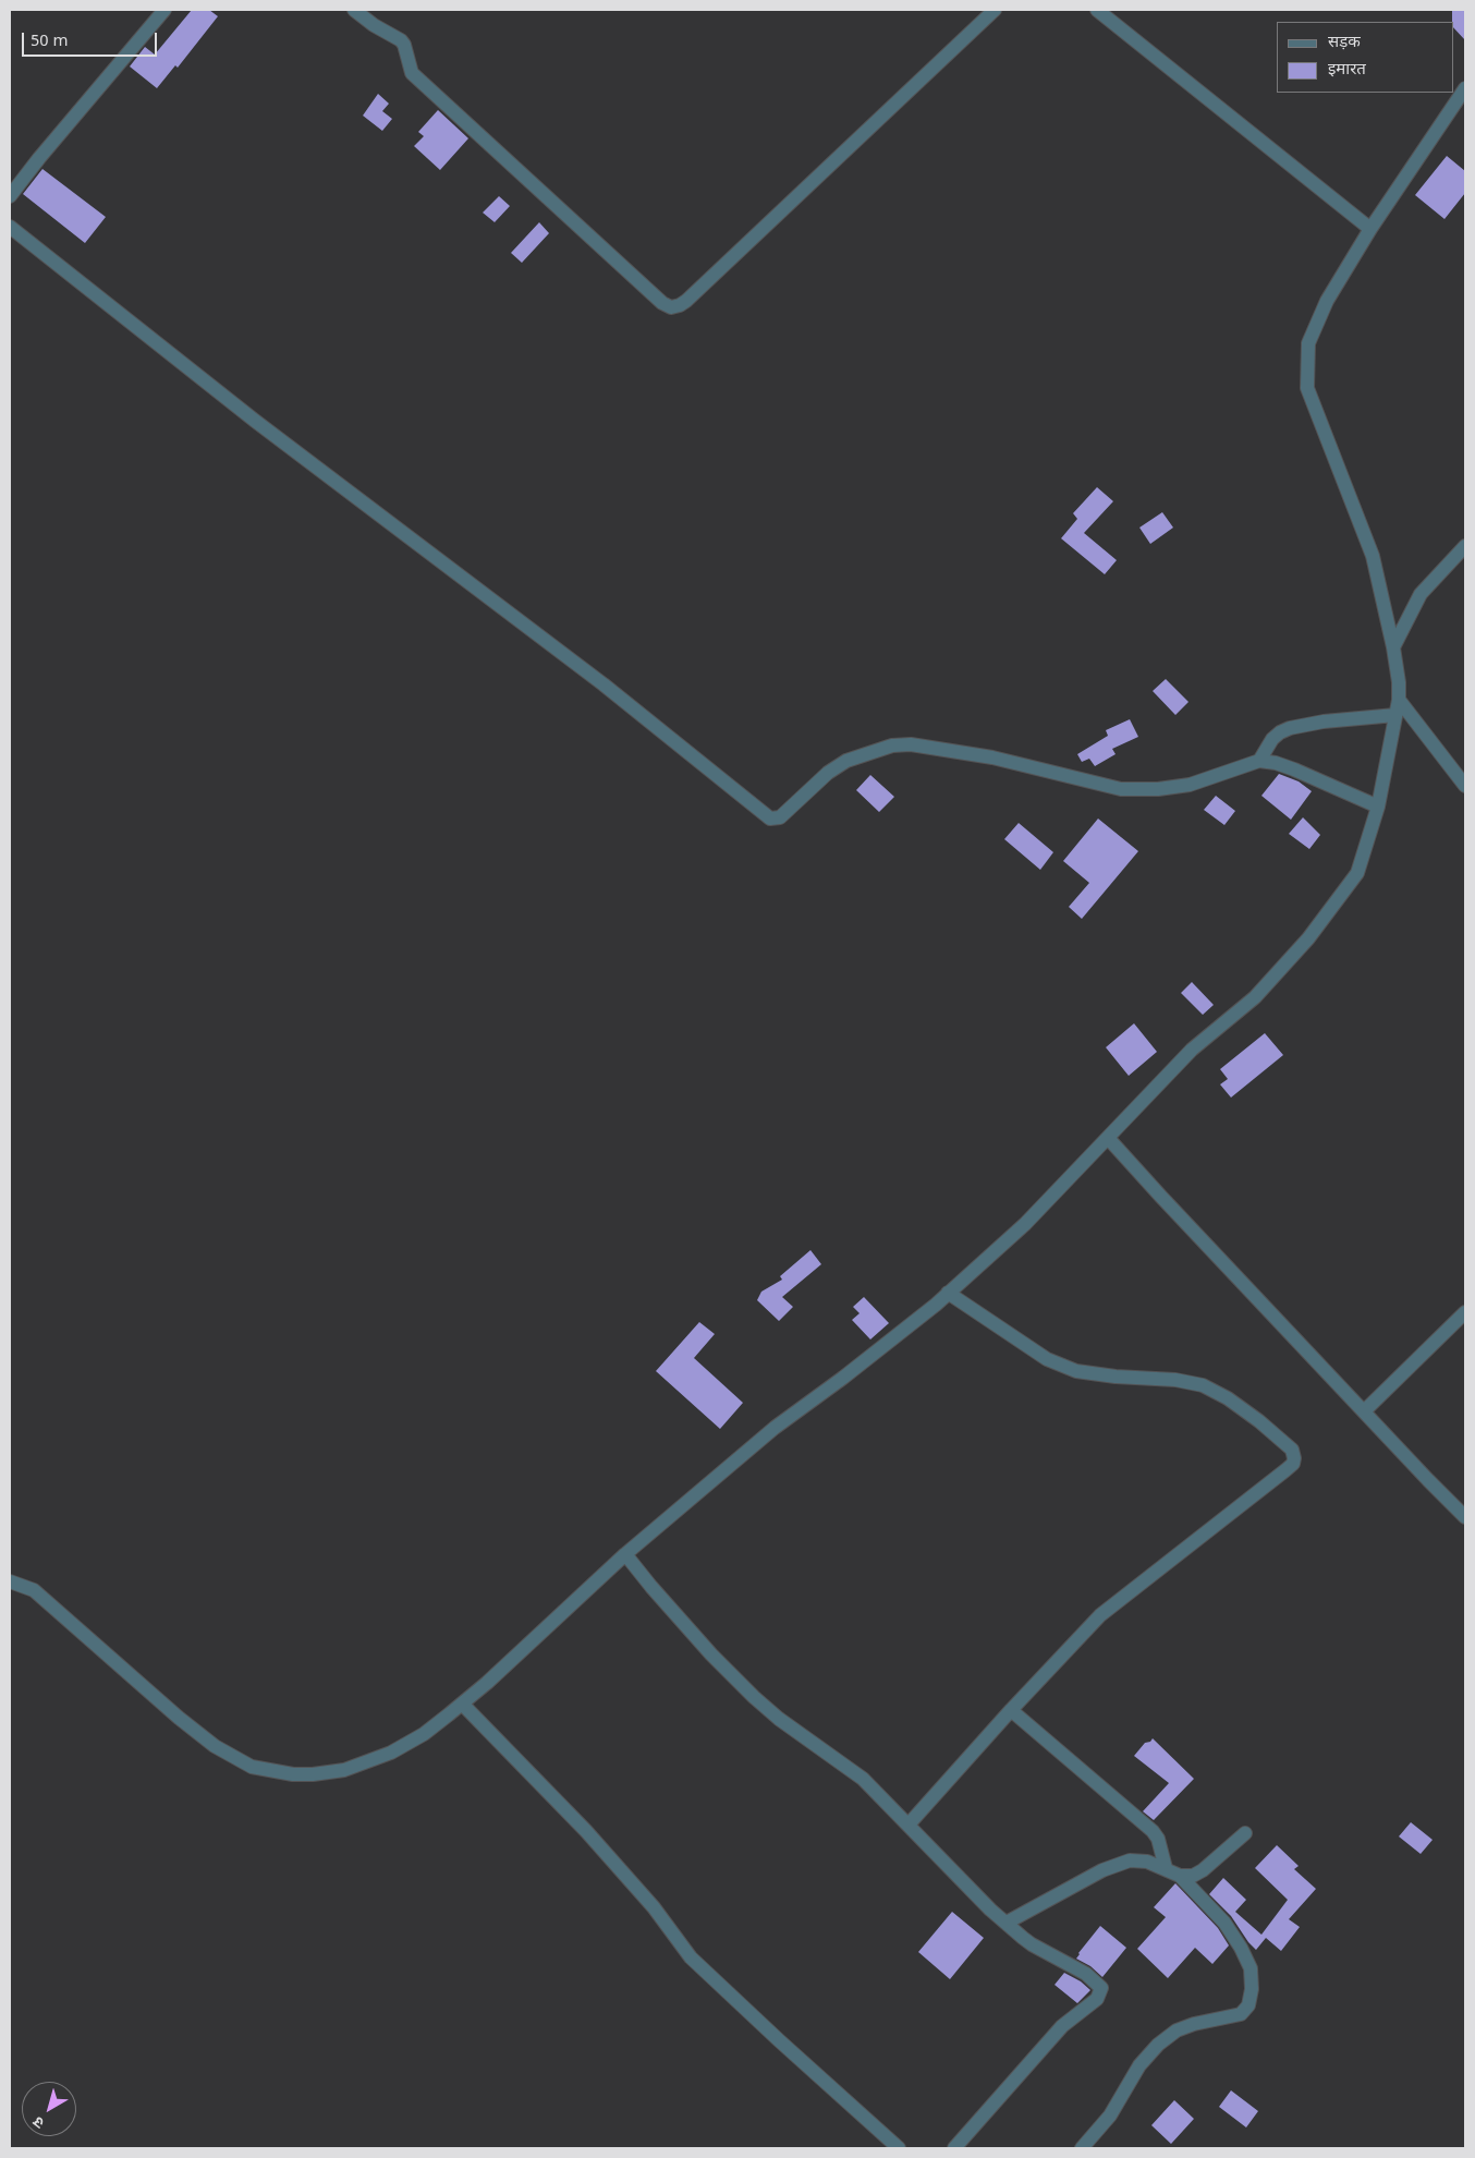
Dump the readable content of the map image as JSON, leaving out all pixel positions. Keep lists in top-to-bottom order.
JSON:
{
  "legend": ["सड़क", "इमारत"],
  "scale_bar": "50 m",
  "north": "bottom left"
}
